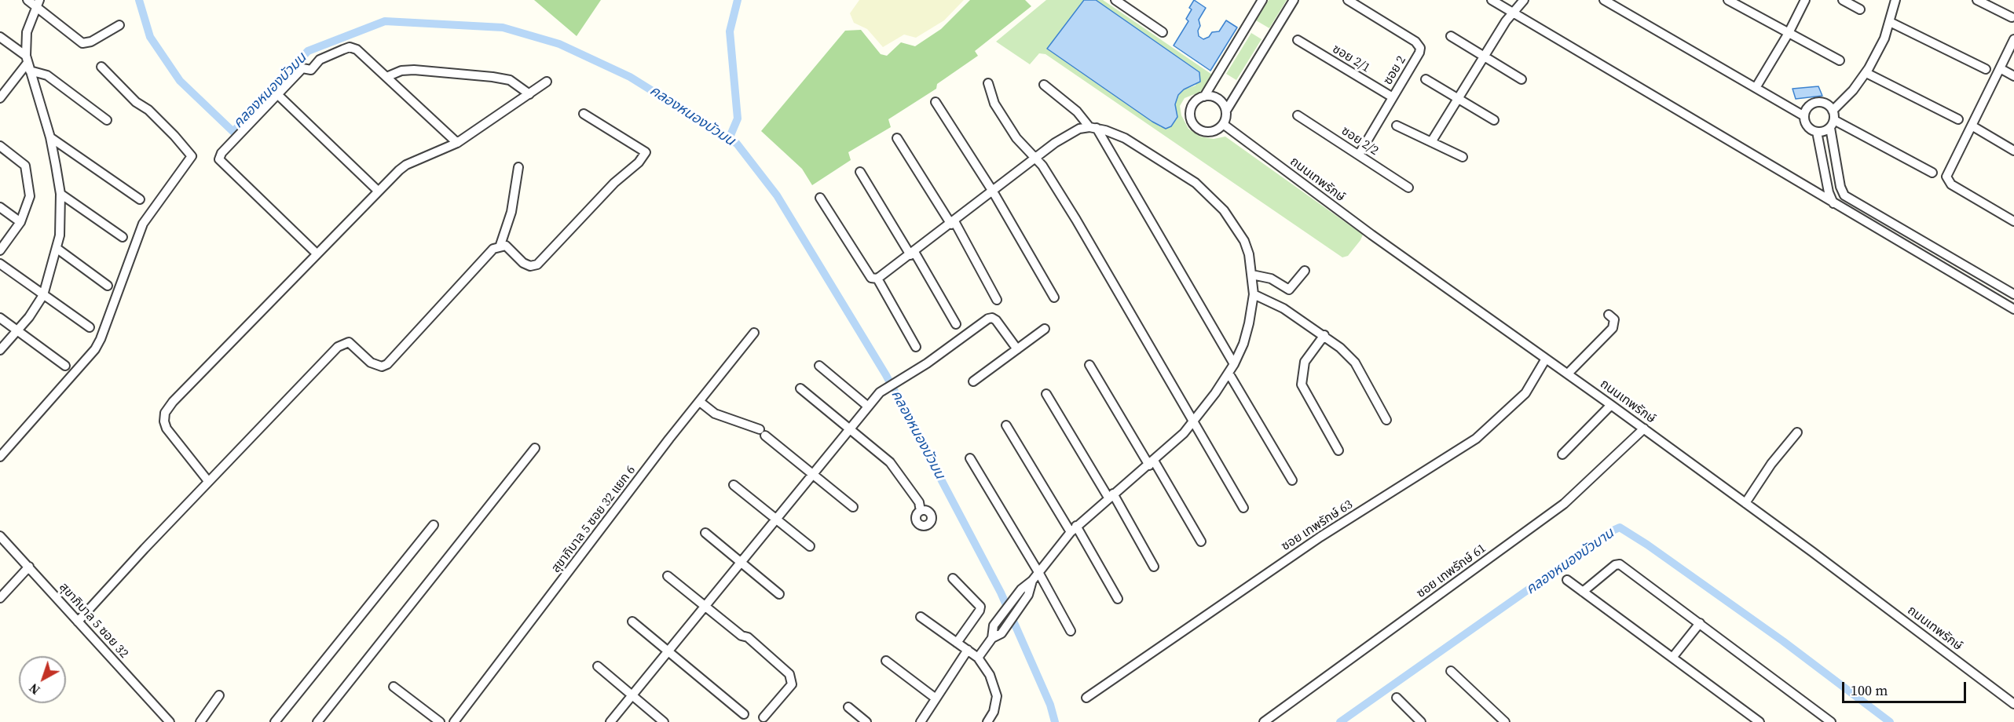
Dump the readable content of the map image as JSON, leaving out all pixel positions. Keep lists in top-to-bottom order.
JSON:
{
  "streets": {
    "street": [
      "ซอย 2/1",
      "ซอย 2",
      "ซอย 2/2",
      "ถนนเทพรักษ์",
      "สุขาภิบาล 5 ซอย 32 แยก 6",
      "ซอย เทพรักษ์ 63",
      "ซอย เทพรักษ์ 61",
      "สุขาภิบาล 5 ซอย 32"
    ]
  },
  "crossings": [
    ["ซอย 2/1", "ซอย 2"],
    ["ซอย 2", "ซอย 2/2"],
    ["ถนนเทพรักษ์", "ซอย เทพรักษ์ 63"],
    ["ถนนเทพรักษ์", "ซอย เทพรักษ์ 61"]
  ],
  "water": ["คลองหนองบัวมน", "คลองหนองบัวบาน"],
  "scale_bar": "100 m",
  "north": "bottom left"
}
